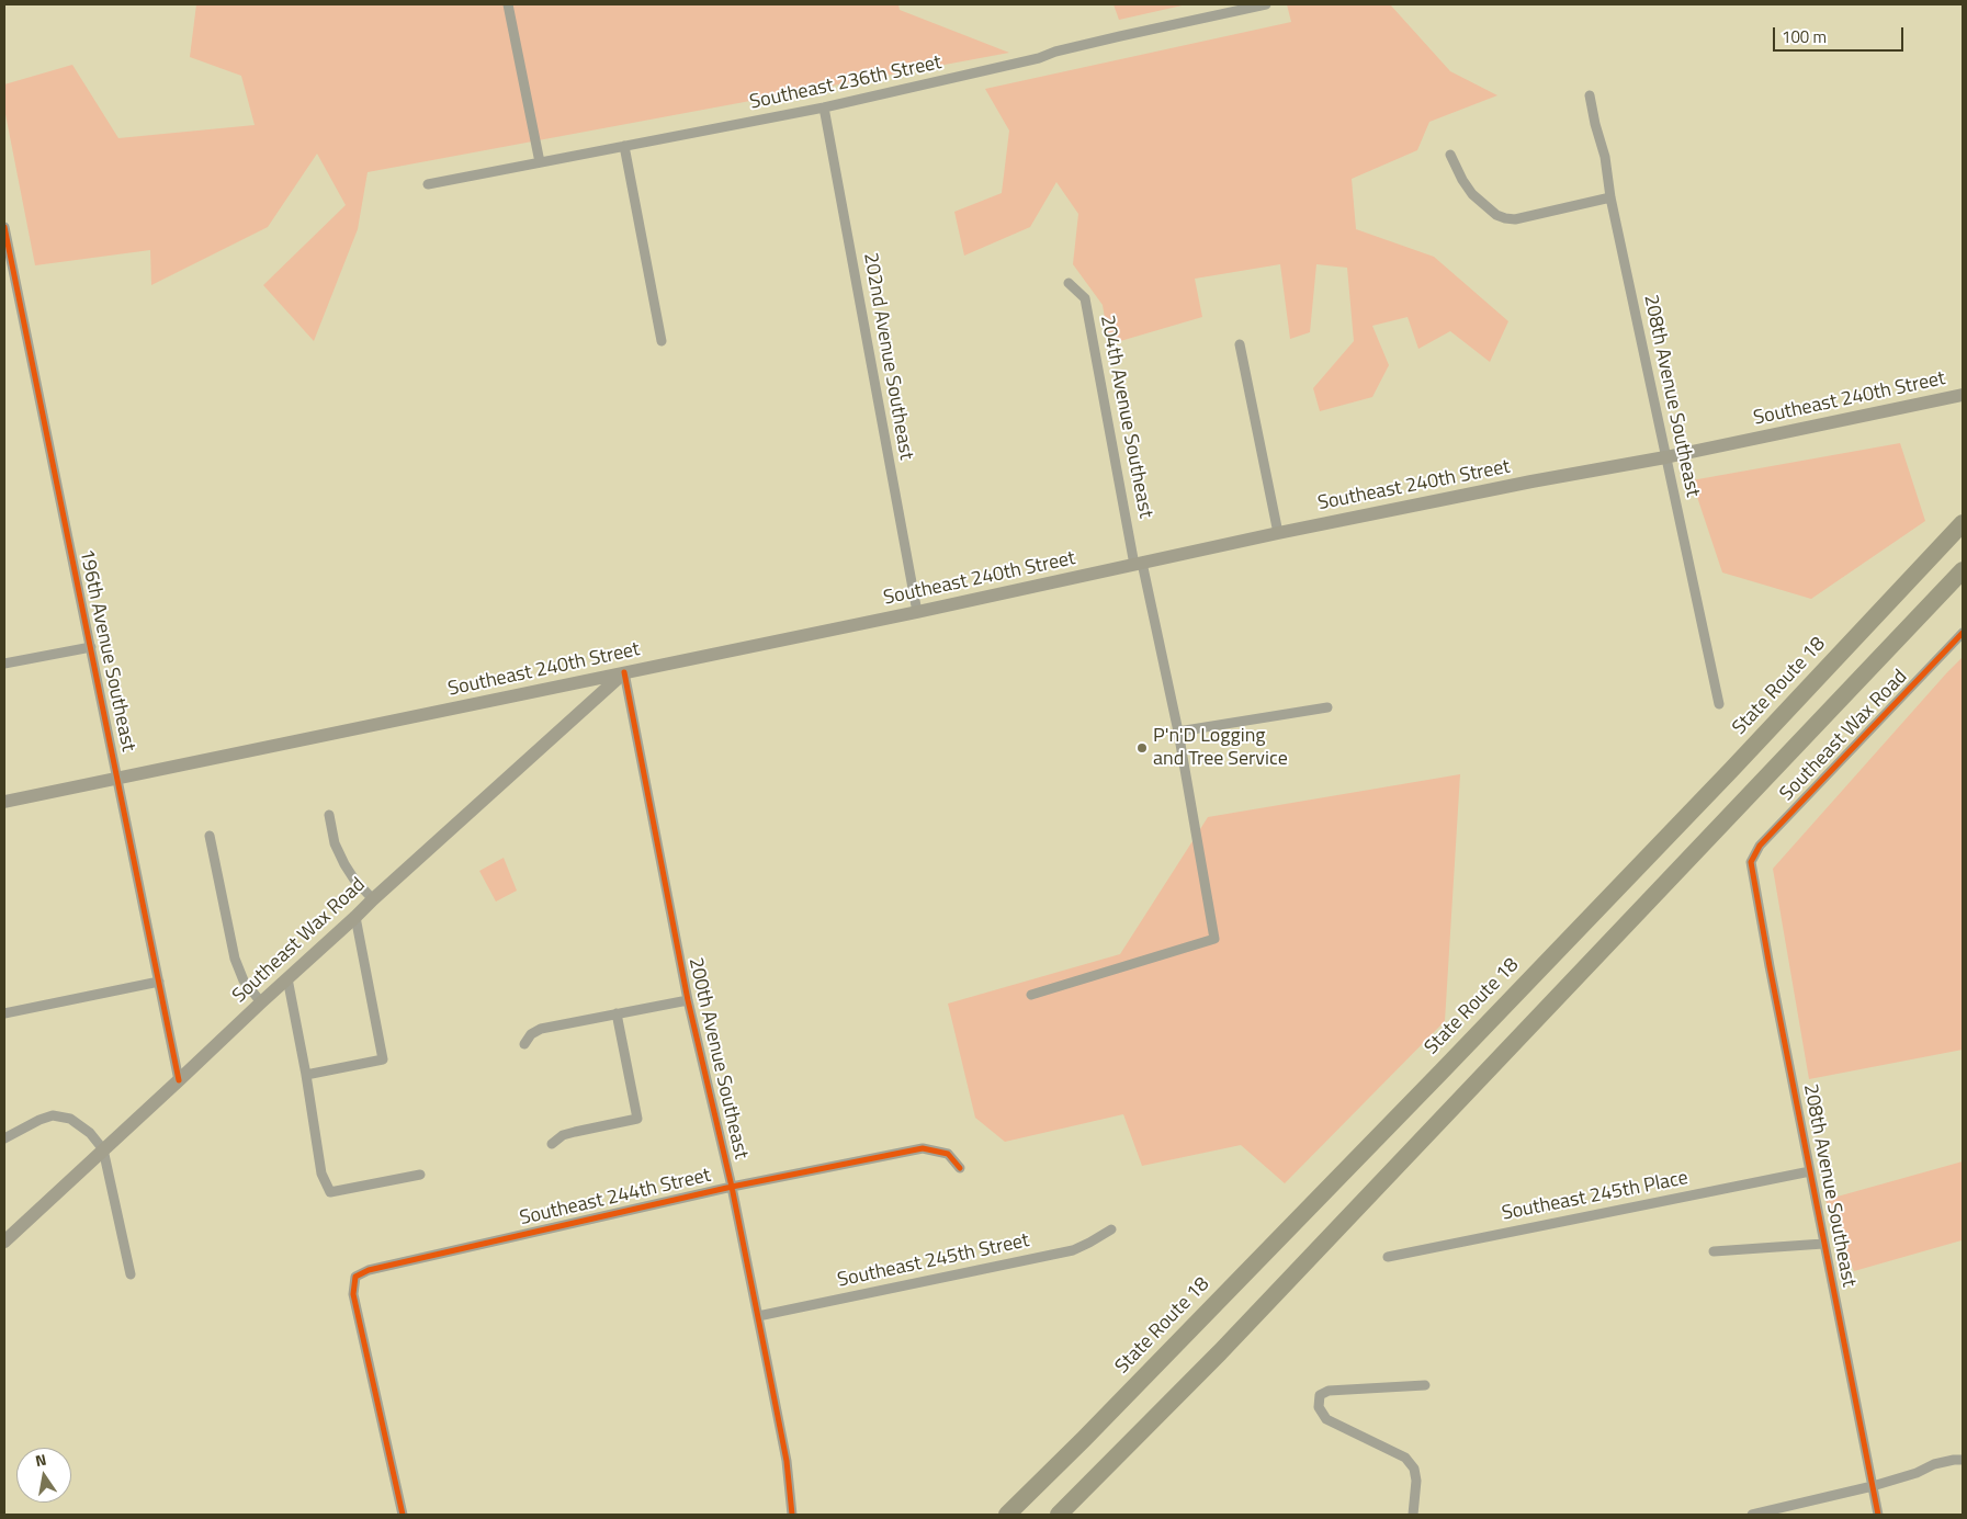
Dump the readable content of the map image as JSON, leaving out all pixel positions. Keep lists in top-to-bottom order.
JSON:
{
  "streets": {
    "highway": ["State Route 18"],
    "main road": ["Southeast 240th Street", "Southeast Wax Road"],
    "street": [
      "Southeast 236th Street",
      "202nd Avenue Southeast",
      "208th Avenue Southeast",
      "204th Avenue Southeast",
      "196th Avenue Southeast",
      "200th Avenue Southeast",
      "Southeast 245th Place",
      "Southeast 244th Street",
      "Southeast 245th Street"
    ]
  },
  "crossings": [
    ["Southeast 236th Street", "202nd Avenue Southeast"],
    ["202nd Avenue Southeast", "Southeast 240th Street"],
    ["208th Avenue Southeast", "Southeast 240th Street"],
    ["208th Avenue Southeast", "Southeast Wax Road"],
    ["208th Avenue Southeast", "Southeast 245th Place"],
    ["Southeast 240th Street", "204th Avenue Southeast"],
    ["Southeast 240th Street", "196th Avenue Southeast"],
    ["Southeast 240th Street", "Southeast Wax Road"],
    ["Southeast 240th Street", "200th Avenue Southeast"],
    ["196th Avenue Southeast", "Southeast Wax Road"],
    ["Southeast Wax Road", "200th Avenue Southeast"],
    ["200th Avenue Southeast", "Southeast 244th Street"],
    ["200th Avenue Southeast", "Southeast 245th Street"]
  ],
  "places": ["P'n'D Logging and Tree Service"],
  "scale_bar": "100 m",
  "north": "top"
}
